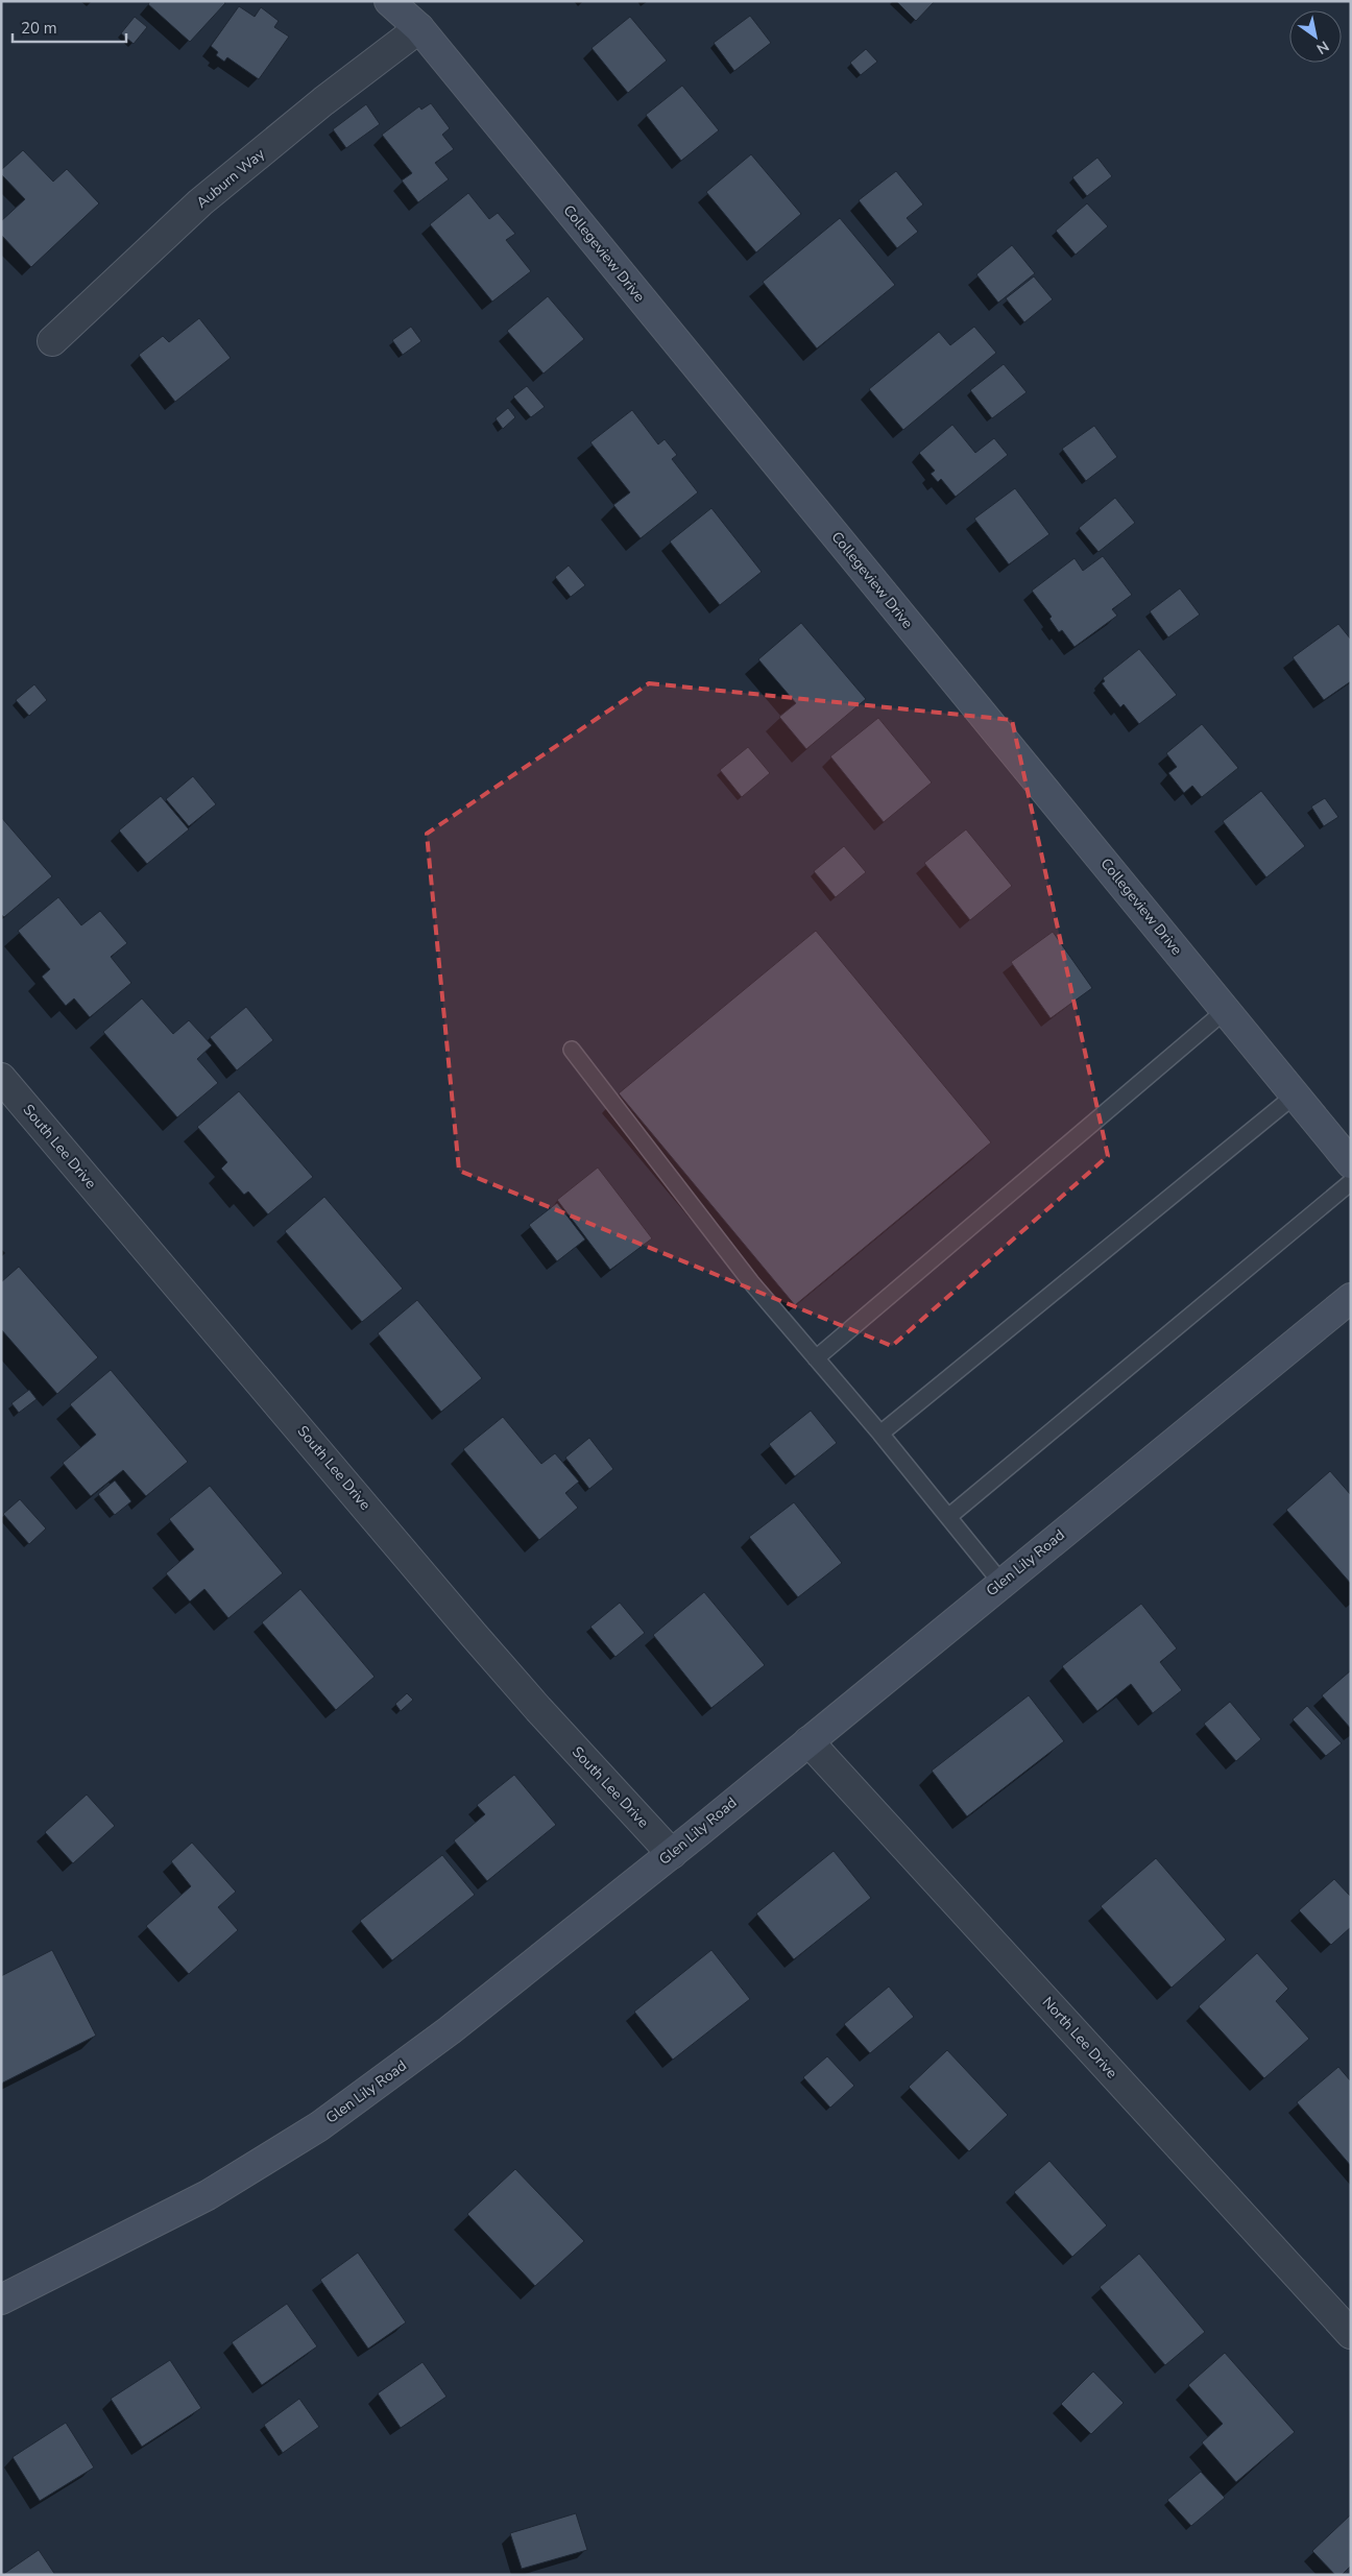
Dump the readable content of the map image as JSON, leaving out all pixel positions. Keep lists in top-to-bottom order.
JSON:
{
  "streets": {
    "street": [
      "Auburn Way",
      "Collegeview Drive",
      "South Lee Drive",
      "Glen Lily Road",
      "North Lee Drive"
    ]
  },
  "crossings": [
    ["Auburn Way", "Collegeview Drive"],
    ["South Lee Drive", "Glen Lily Road"],
    ["Glen Lily Road", "North Lee Drive"]
  ],
  "scale_bar": "20 m",
  "north": "bottom right"
}
